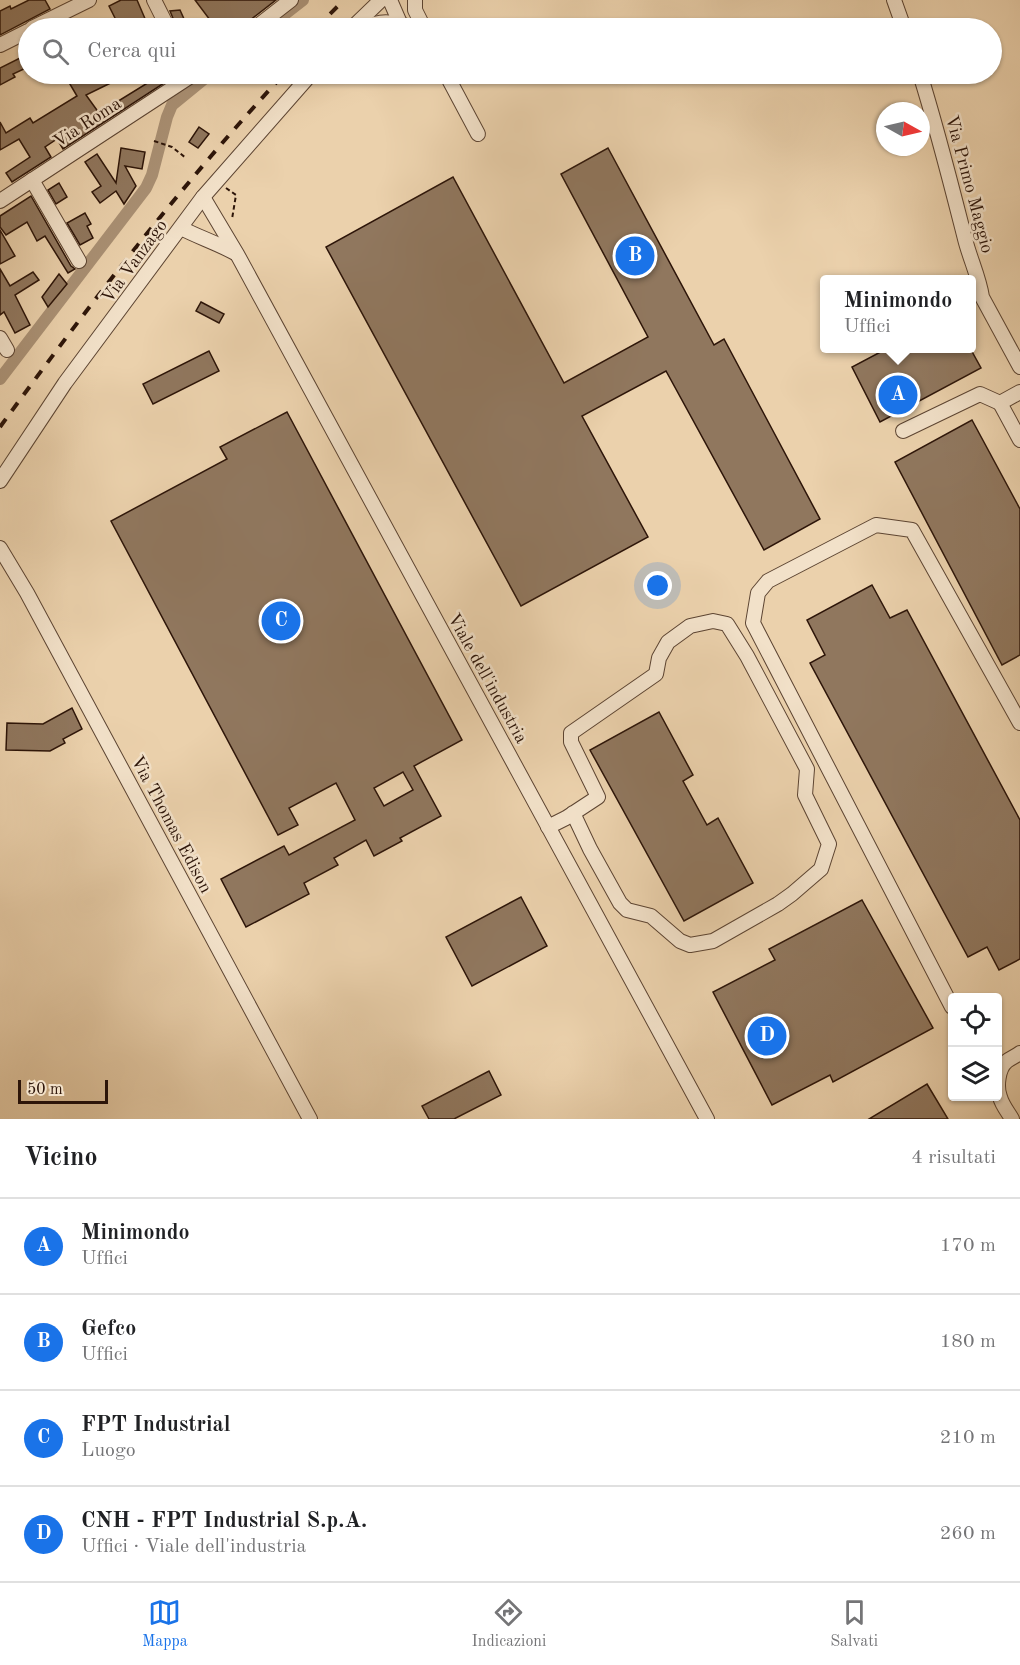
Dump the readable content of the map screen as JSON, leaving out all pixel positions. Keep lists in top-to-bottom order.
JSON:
{
  "streets": {
    "street": [
      "Via Roma",
      "Via Primo Maggio",
      "Via Vanzago",
      "Viale dell'industria",
      "Via Thomas Edison"
    ]
  },
  "crossings": [
    ["Via Vanzago", "Viale dell'industria"]
  ],
  "scale_bar": "50 m",
  "north": "right",
  "page": {
    "search": "Cerca qui",
    "pins": [
      "B",
      "A",
      "C",
      "D"
    ],
    "popup": ["Minimondo", "Uffici"],
    "scale": "50 m",
    "heading": ["Vicino", "4 risultati"],
    "list": [
      {
        "mark": "A",
        "name": "Minimondo",
        "note": "Uffici",
        "value": "170 m"
      },
      {
        "mark": "B",
        "name": "Gefco",
        "note": "Uffici",
        "value": "180 m"
      },
      {
        "mark": "C",
        "name": "FPT Industrial",
        "note": "Luogo",
        "value": "210 m"
      },
      {
        "mark": "D",
        "name": "CNH - FPT Industrial S.p.A.",
        "note": "Uffici · Viale dell'industria",
        "value": "260 m"
      }
    ],
    "nav": ["Mappa", "Indicazioni", "Salvati"]
  }
}
